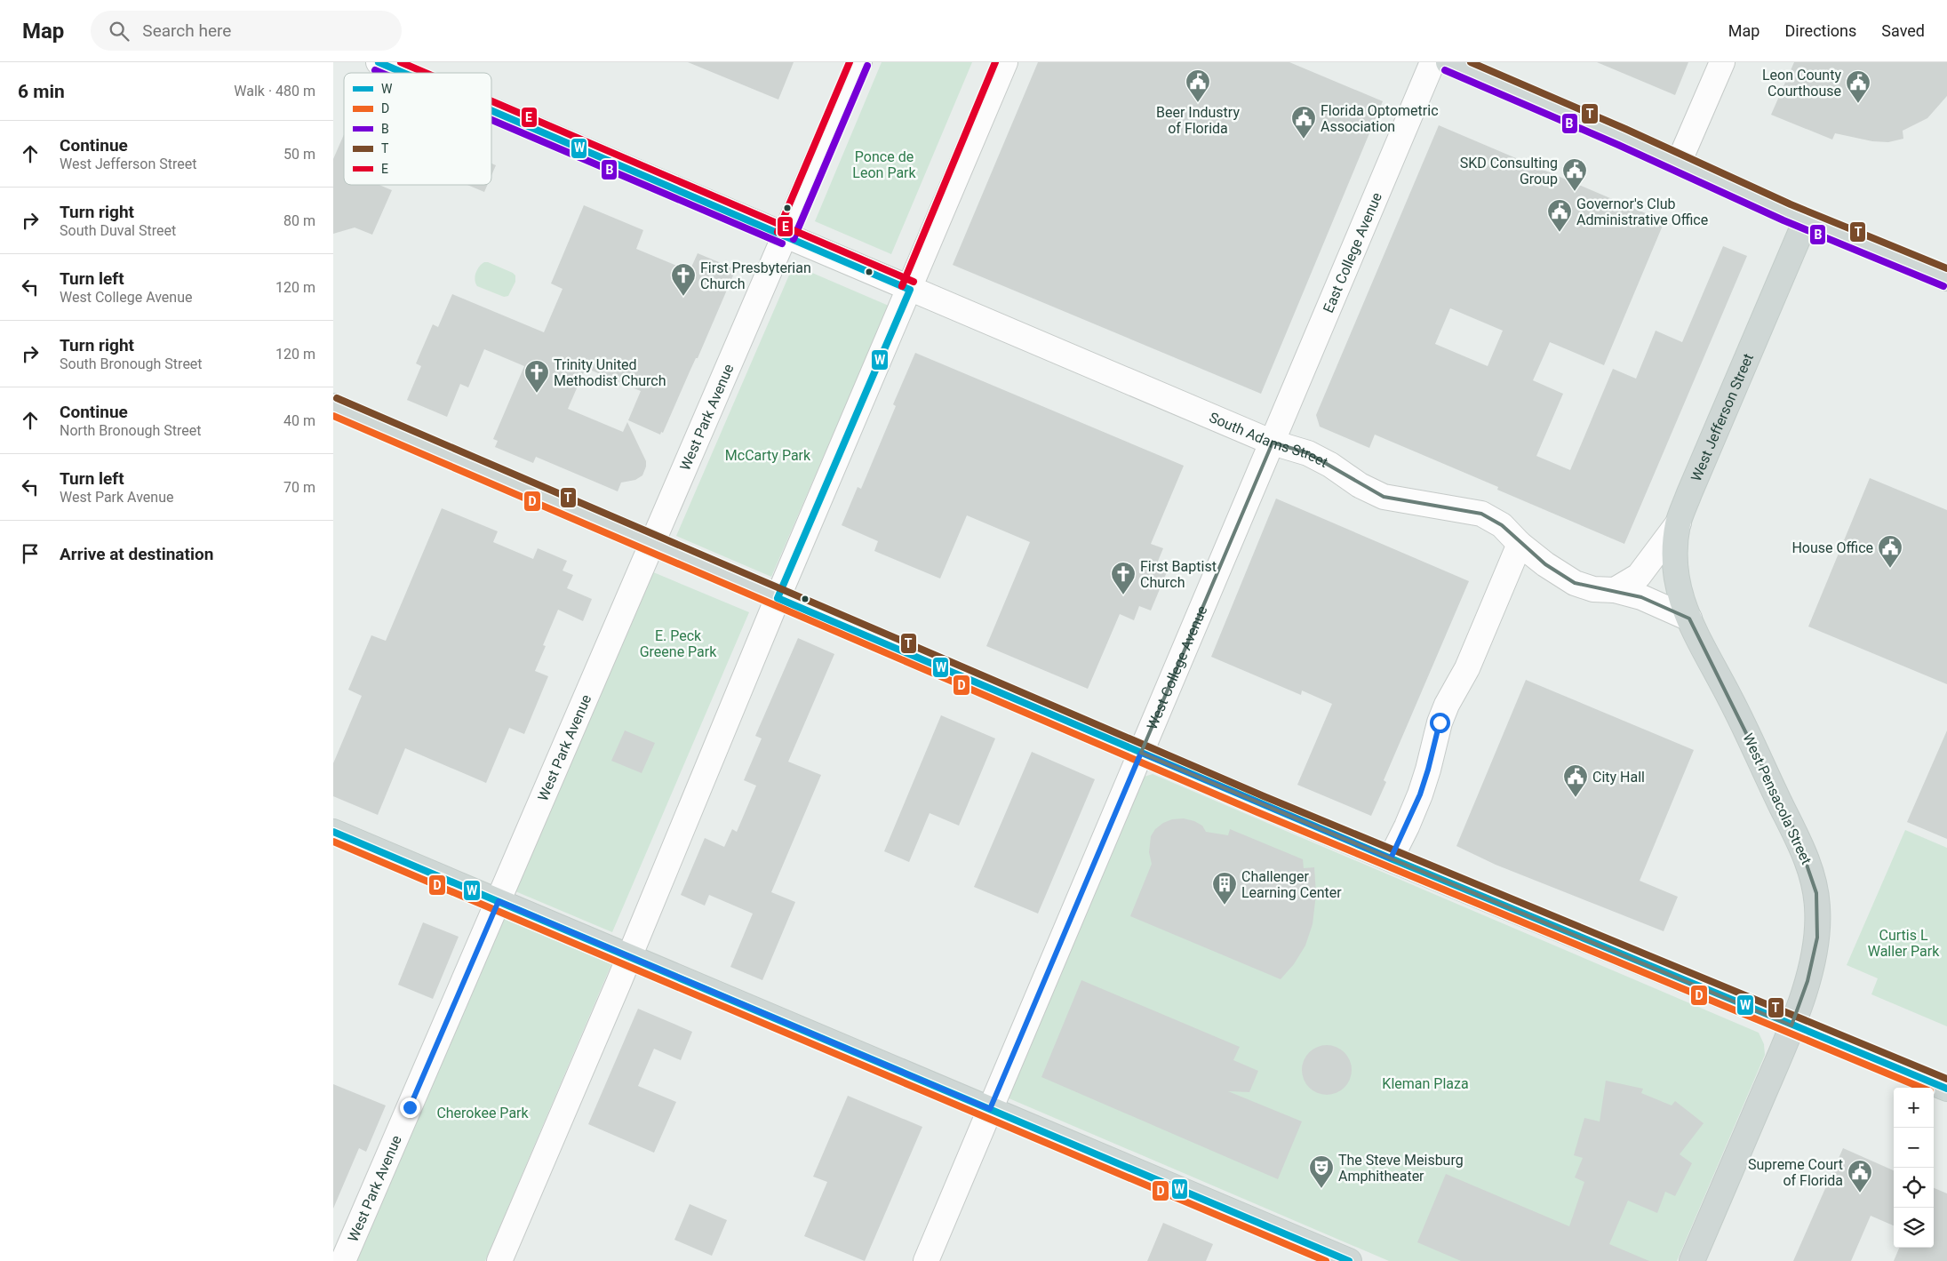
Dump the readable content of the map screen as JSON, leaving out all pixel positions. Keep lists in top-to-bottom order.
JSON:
{
  "streets": {
    "main road": ["West Jefferson Street", "West Pensacola Street"],
    "street": [
      "East College Avenue",
      "West Park Avenue",
      "South Adams Street",
      "West College Avenue"
    ]
  },
  "crossings": [
    ["East College Avenue", "South Adams Street"],
    ["East College Avenue", "West College Avenue"],
    ["West Jefferson Street", "South Adams Street"],
    ["West Jefferson Street", "West Pensacola Street"],
    ["West Park Avenue", "South Adams Street"],
    ["South Adams Street", "West College Avenue"],
    ["South Adams Street", "West Pensacola Street"]
  ],
  "parks": [
    "Ponce de Leon Park",
    "McCarty Park",
    "E. Peck Greene Park",
    "Curtis L Waller Park",
    "Kleman Plaza",
    "Cherokee Park"
  ],
  "places": {
    "public building": [
      "Beer Industry of Florida",
      "Leon County Courthouse",
      "Florida Optometric Association",
      "SKD Consulting Group",
      "Governor's Club Administrative Office",
      "House Office",
      "City Hall",
      "Supreme Court of Florida"
    ],
    "church": ["First Presbyterian Church", "Trinity United Methodist Church", "First Baptist Church"],
    "building": ["Challenger Learning Center"],
    "theatre": ["The Steve Meisburg Amphitheater"]
  },
  "lines": [
    "transit line W",
    "transit line T",
    "transit line E",
    "transit line B",
    "transit line D"
  ],
  "legend": [
    "W",
    "D",
    "B",
    "T",
    "E"
  ],
  "page": {
    "header": "Map",
    "search": "Search here",
    "nav": ["Map", "Directions", "Saved"],
    "heading": ["6 min", "Walk · 480 m"],
    "list": [
      ["Continue", "West Jefferson Street", "50 m"],
      ["Turn right", "South Duval Street", "80 m"],
      ["Turn left", "West College Avenue", "120 m"],
      ["Turn right", "South Bronough Street", "120 m"],
      ["Continue", "North Bronough Street", "40 m"],
      ["Turn left", "West Park Avenue", "70 m"],
      "Arrive at destination"
    ],
    "map_buttons": ["+", "−"]
  }
}
